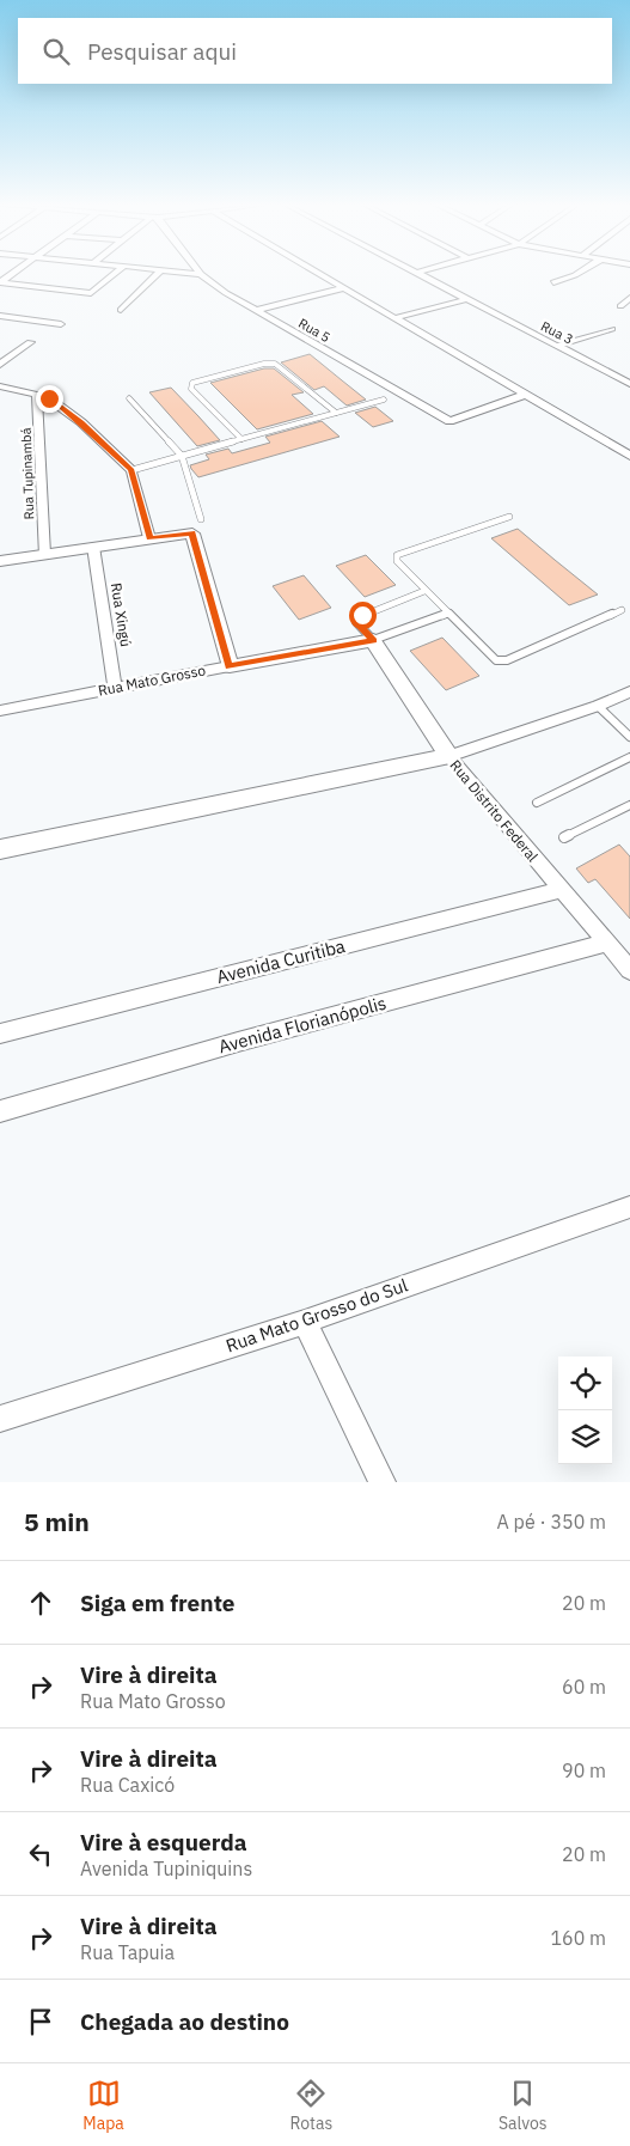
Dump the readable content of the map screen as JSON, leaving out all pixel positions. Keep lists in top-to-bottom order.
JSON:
{
  "streets": {
    "street": [
      "Rua 5",
      "Rua 3",
      "Rua Tupinambá",
      "Rua Xingú",
      "Rua Mato Grosso",
      "Rua Distrito Federal",
      "Avenida Curitiba",
      "Avenida Florianópolis",
      "Rua Mato Grosso do Sul"
    ]
  },
  "crossings": [
    ["Rua Xingú", "Rua Mato Grosso"],
    ["Rua Mato Grosso", "Rua Distrito Federal"],
    ["Rua Distrito Federal", "Avenida Curitiba"],
    ["Rua Distrito Federal", "Avenida Florianópolis"]
  ],
  "page": {
    "search": "Pesquisar aqui",
    "heading": ["5 min", "A pé · 350 m"],
    "list": [
      ["Siga em frente", "20 m"],
      ["Vire à direita", "Rua Mato Grosso", "60 m"],
      ["Vire à direita", "Rua Caxicó", "90 m"],
      ["Vire à esquerda", "Avenida Tupiniquins", "20 m"],
      ["Vire à direita", "Rua Tapuia", "160 m"],
      "Chegada ao destino"
    ],
    "nav": ["Mapa", "Rotas", "Salvos"]
  }
}
